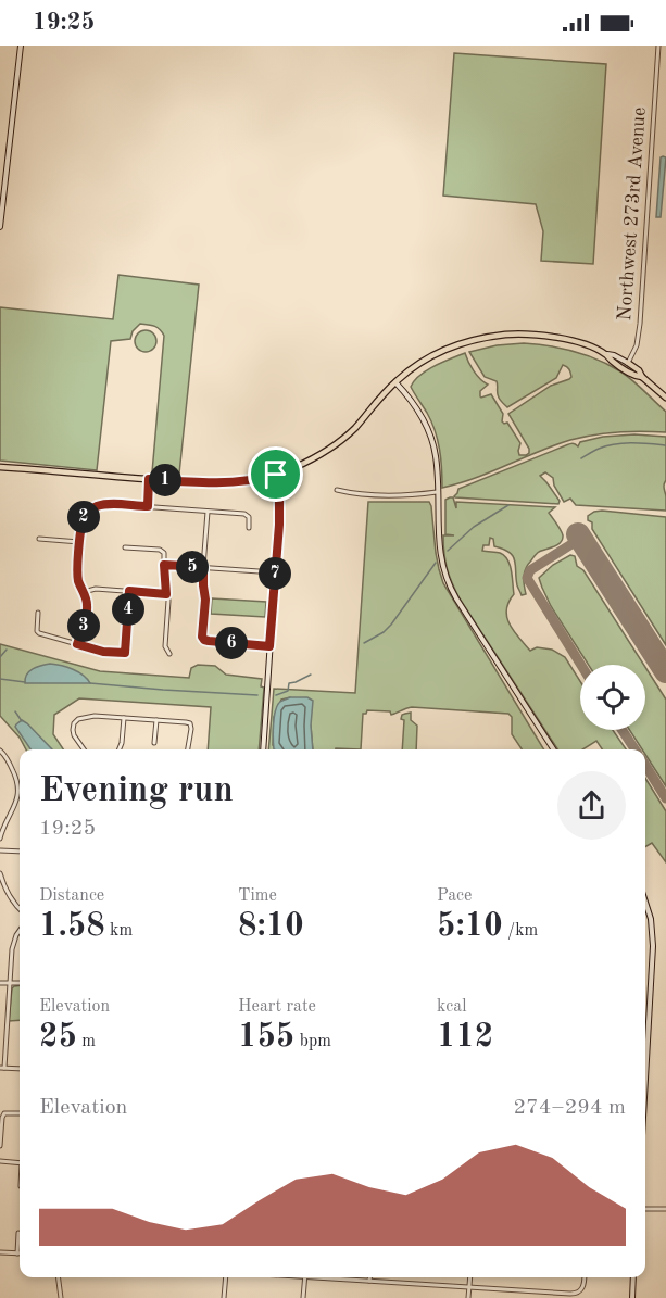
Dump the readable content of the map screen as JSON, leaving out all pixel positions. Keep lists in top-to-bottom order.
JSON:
{
  "streets": {
    "street": ["Northwest 273rd Avenue"]
  },
  "page": {
    "status": "19:25",
    "pins": [
      "1",
      "2",
      "5",
      "7",
      "4",
      "3",
      "6"
    ],
    "heading": ["Evening run", "19:25"],
    "stats": [
      ["Distance", "1.58 km"],
      ["Time", "8:10"],
      ["Pace", "5:10 /km"],
      ["Elevation", "25 m"],
      ["Heart rate", "155 bpm"],
      ["kcal", "112"]
    ],
    "chart": ["Elevation", "274–294 m"]
  }
}
